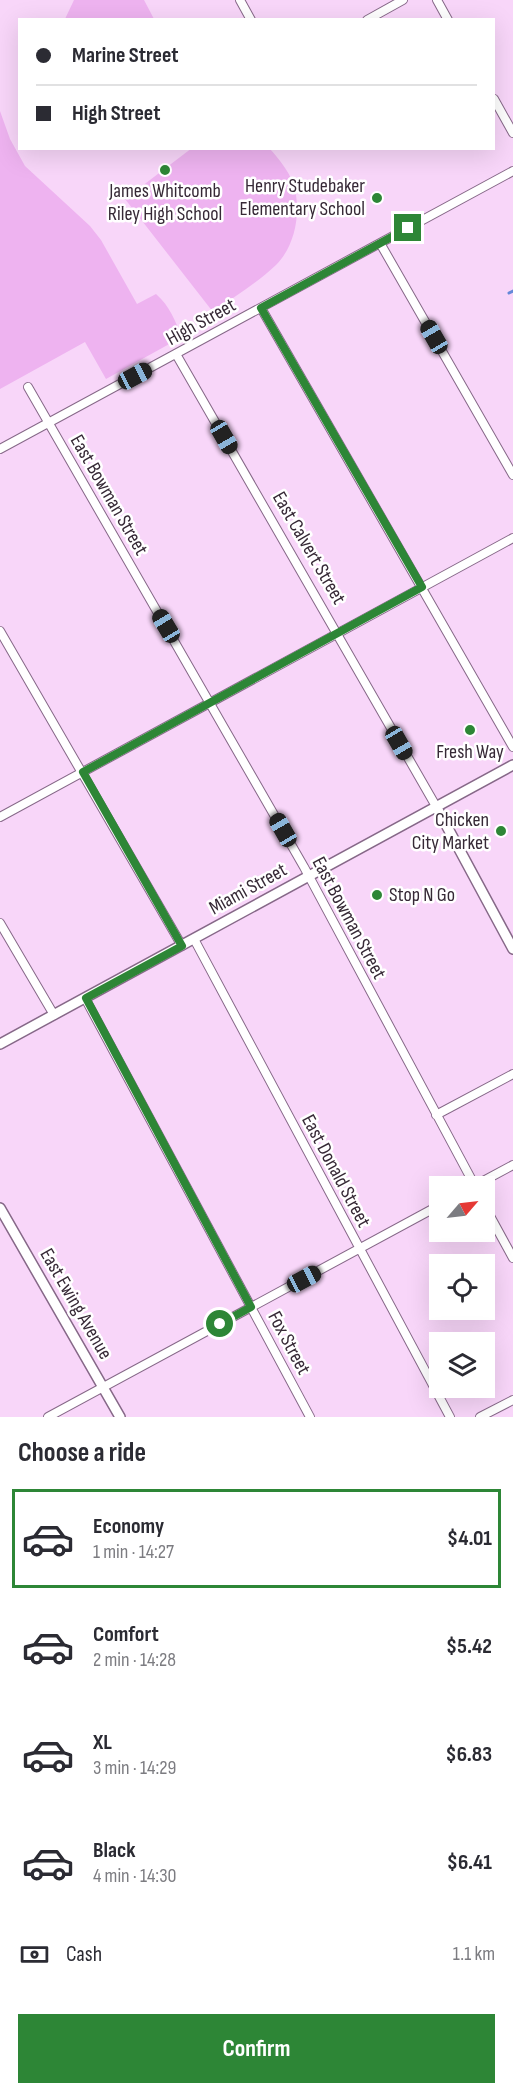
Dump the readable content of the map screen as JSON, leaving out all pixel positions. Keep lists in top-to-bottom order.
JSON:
{
  "streets": {
    "street": [
      "High Street",
      "East Bowman Street",
      "East Calvert Street",
      "Miami Street",
      "East Donald Street",
      "East Ewing Avenue",
      "Fox Street"
    ]
  },
  "crossings": [
    ["High Street", "East Bowman Street"],
    ["High Street", "East Calvert Street"],
    ["East Bowman Street", "Miami Street"],
    ["East Calvert Street", "Miami Street"],
    ["Miami Street", "East Donald Street"],
    ["Miami Street", "Fox Street"]
  ],
  "places": [
    "James Whitcomb Riley High School",
    "Henry Studebaker Elementary School",
    "Fresh Way",
    "Chicken City Market",
    "Stop N Go"
  ],
  "north": "top right",
  "page": {
    "banner": ["Marine Street", "High Street"],
    "heading": "Choose a ride",
    "list": [
      {
        "name": "Economy",
        "note": "1 min · 14:27",
        "value": "$4.01"
      },
      {
        "name": "Comfort",
        "note": "2 min · 14:28",
        "value": "$5.42"
      },
      {
        "name": "XL",
        "note": "3 min · 14:29",
        "value": "$6.83"
      },
      {
        "name": "Black",
        "note": "4 min · 14:30",
        "value": "$6.41"
      }
    ],
    "pay": ["Cash", "1.1 km"],
    "buttons": "Confirm"
  }
}
